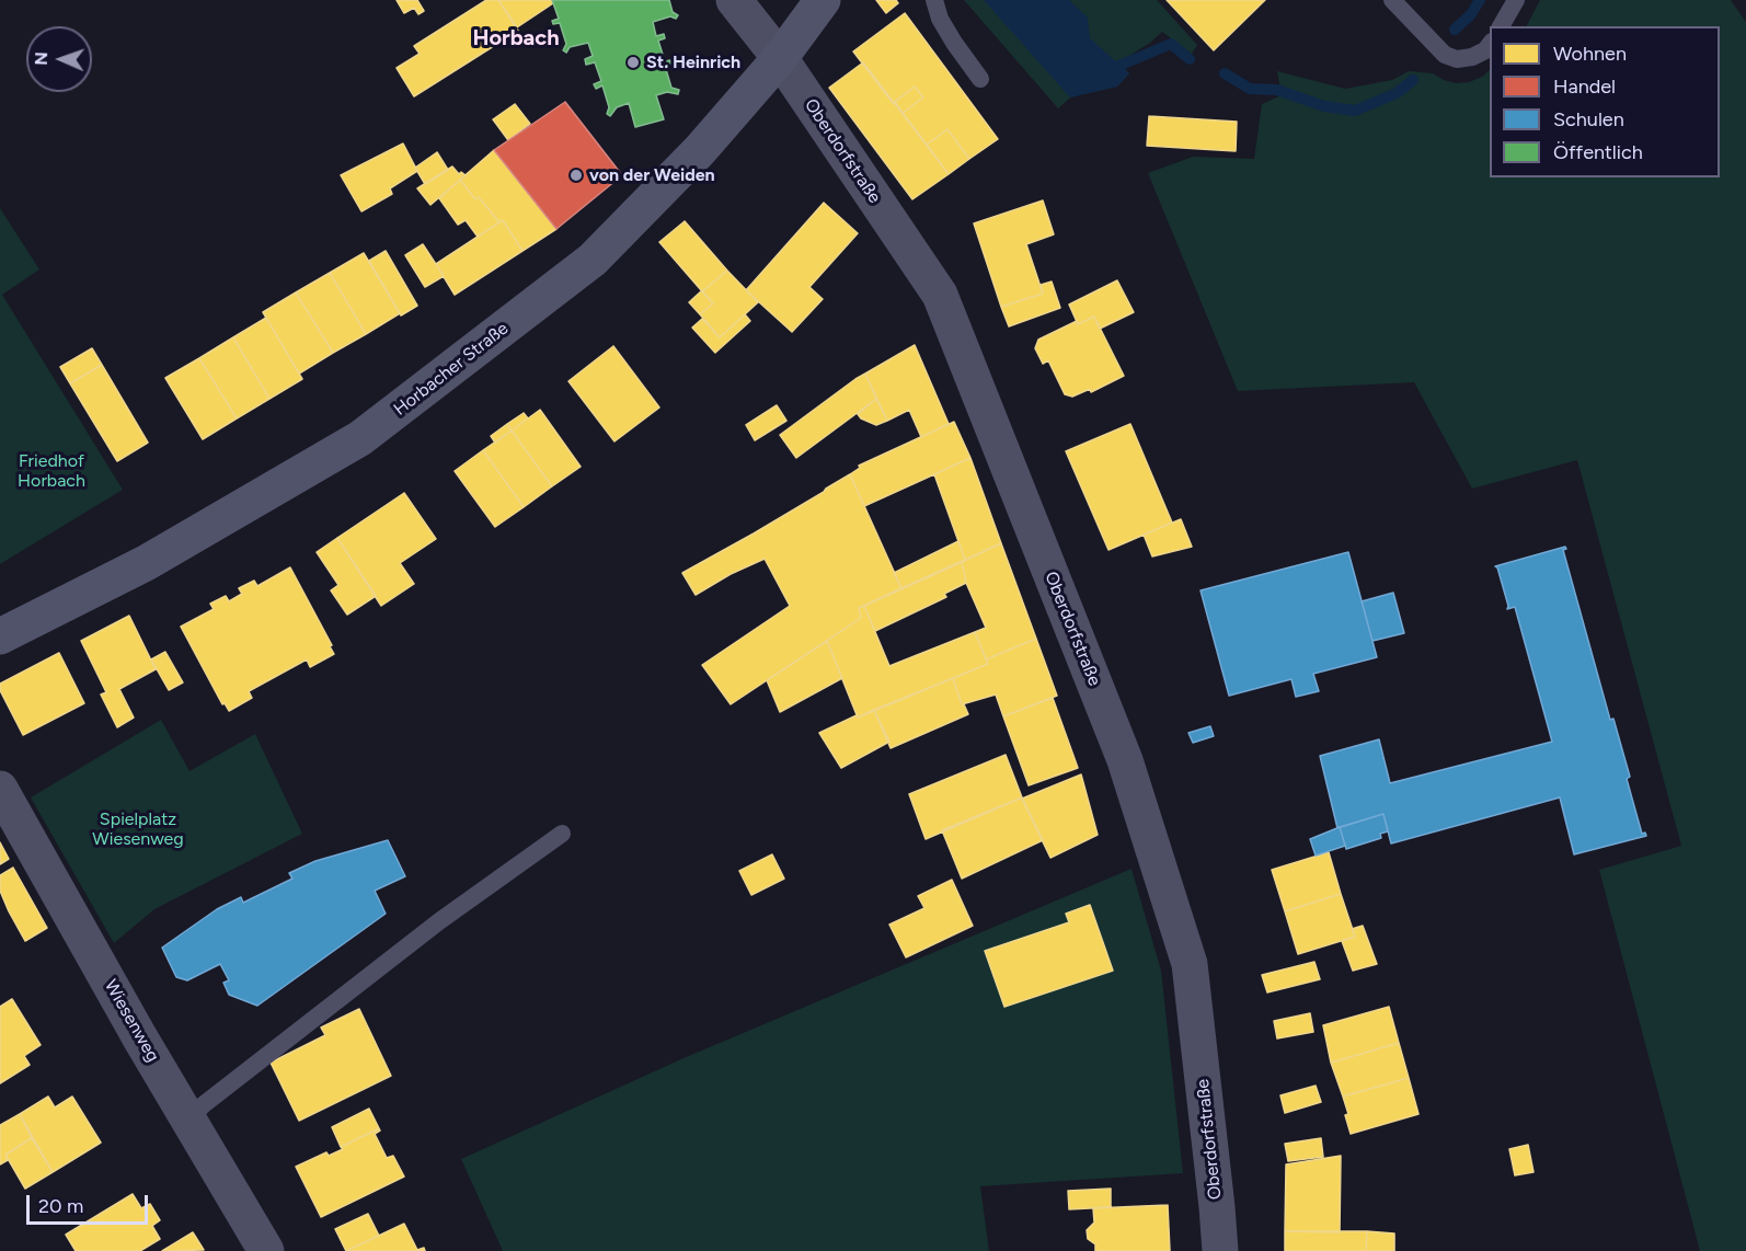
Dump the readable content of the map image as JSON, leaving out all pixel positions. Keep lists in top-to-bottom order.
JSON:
{
  "streets": {
    "main road": ["Horbacher Straße"],
    "street": ["Oberdorfstraße", "Wiesenweg"]
  },
  "crossings": [
    ["Oberdorfstraße", "Horbacher Straße"]
  ],
  "districts": ["Horbach"],
  "parks": ["Friedhof Horbach", "Spielplatz Wiesenweg"],
  "places": ["St. Heinrich", "von der Weiden"],
  "legend": [
    "Wohnen",
    "Handel",
    "Schulen",
    "Öffentlich"
  ],
  "scale_bar": "20 m",
  "north": "left"
}
